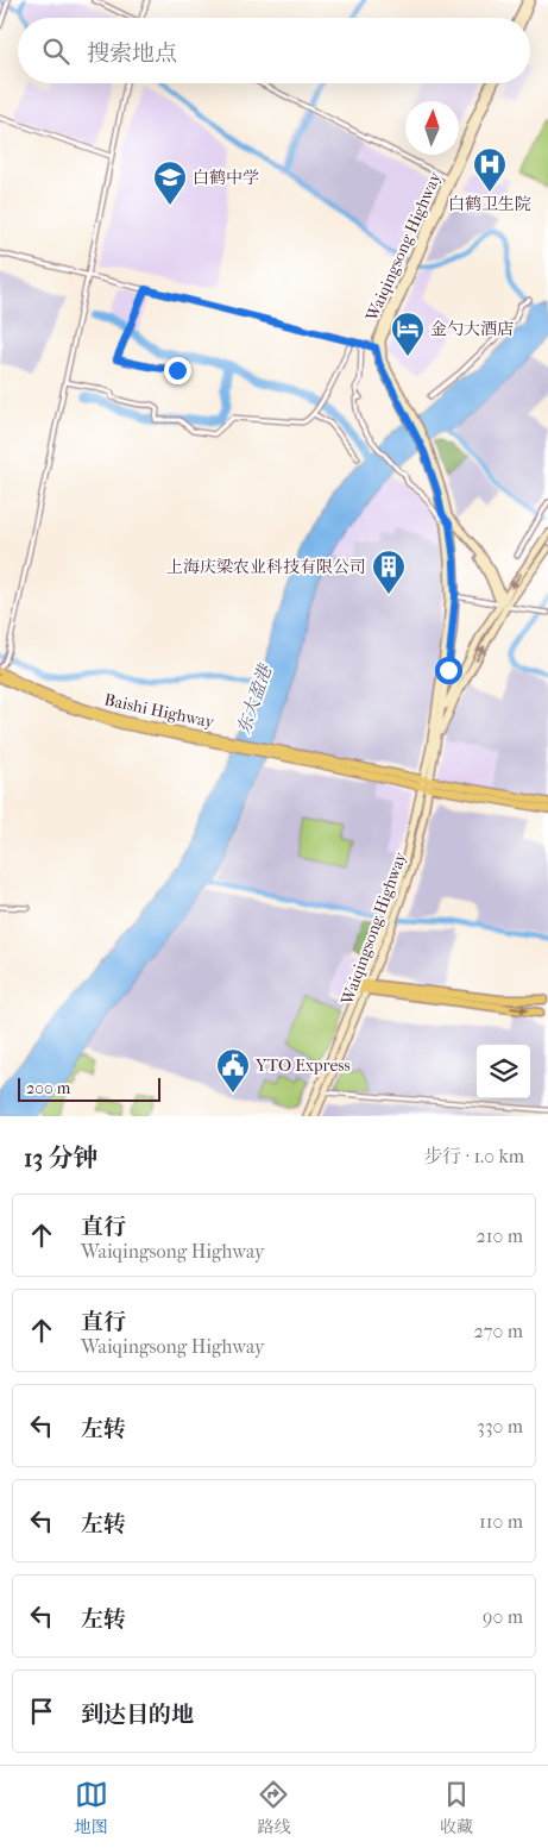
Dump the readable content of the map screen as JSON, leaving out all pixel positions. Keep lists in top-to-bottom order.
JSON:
{
  "streets": {
    "main road": ["Waiqingsong Highway", "Baishi Highway"]
  },
  "crossings": [
    ["Waiqingsong Highway", "Baishi Highway"]
  ],
  "water": ["东大盈港"],
  "places": {
    "hospital": ["白鹤卫生院"],
    "school or university": ["白鹤中学"],
    "hotel": ["金勺大酒店"],
    "building": ["上海庆梁农业科技有限公司"],
    "public building": ["YTO Express"]
  },
  "scale_bar": "200 m",
  "north": "top",
  "page": {
    "search": "搜索地点",
    "scale": "200 m",
    "heading": ["13 分钟", "步行 · 1.0 km"],
    "list": [
      ["直行", "Waiqingsong Highway", "210 m"],
      ["直行", "Waiqingsong Highway", "270 m"],
      ["左转", "330 m"],
      ["左转", "110 m"],
      ["左转", "90 m"],
      "到达目的地"
    ],
    "nav": ["地图", "路线", "收藏"]
  }
}
